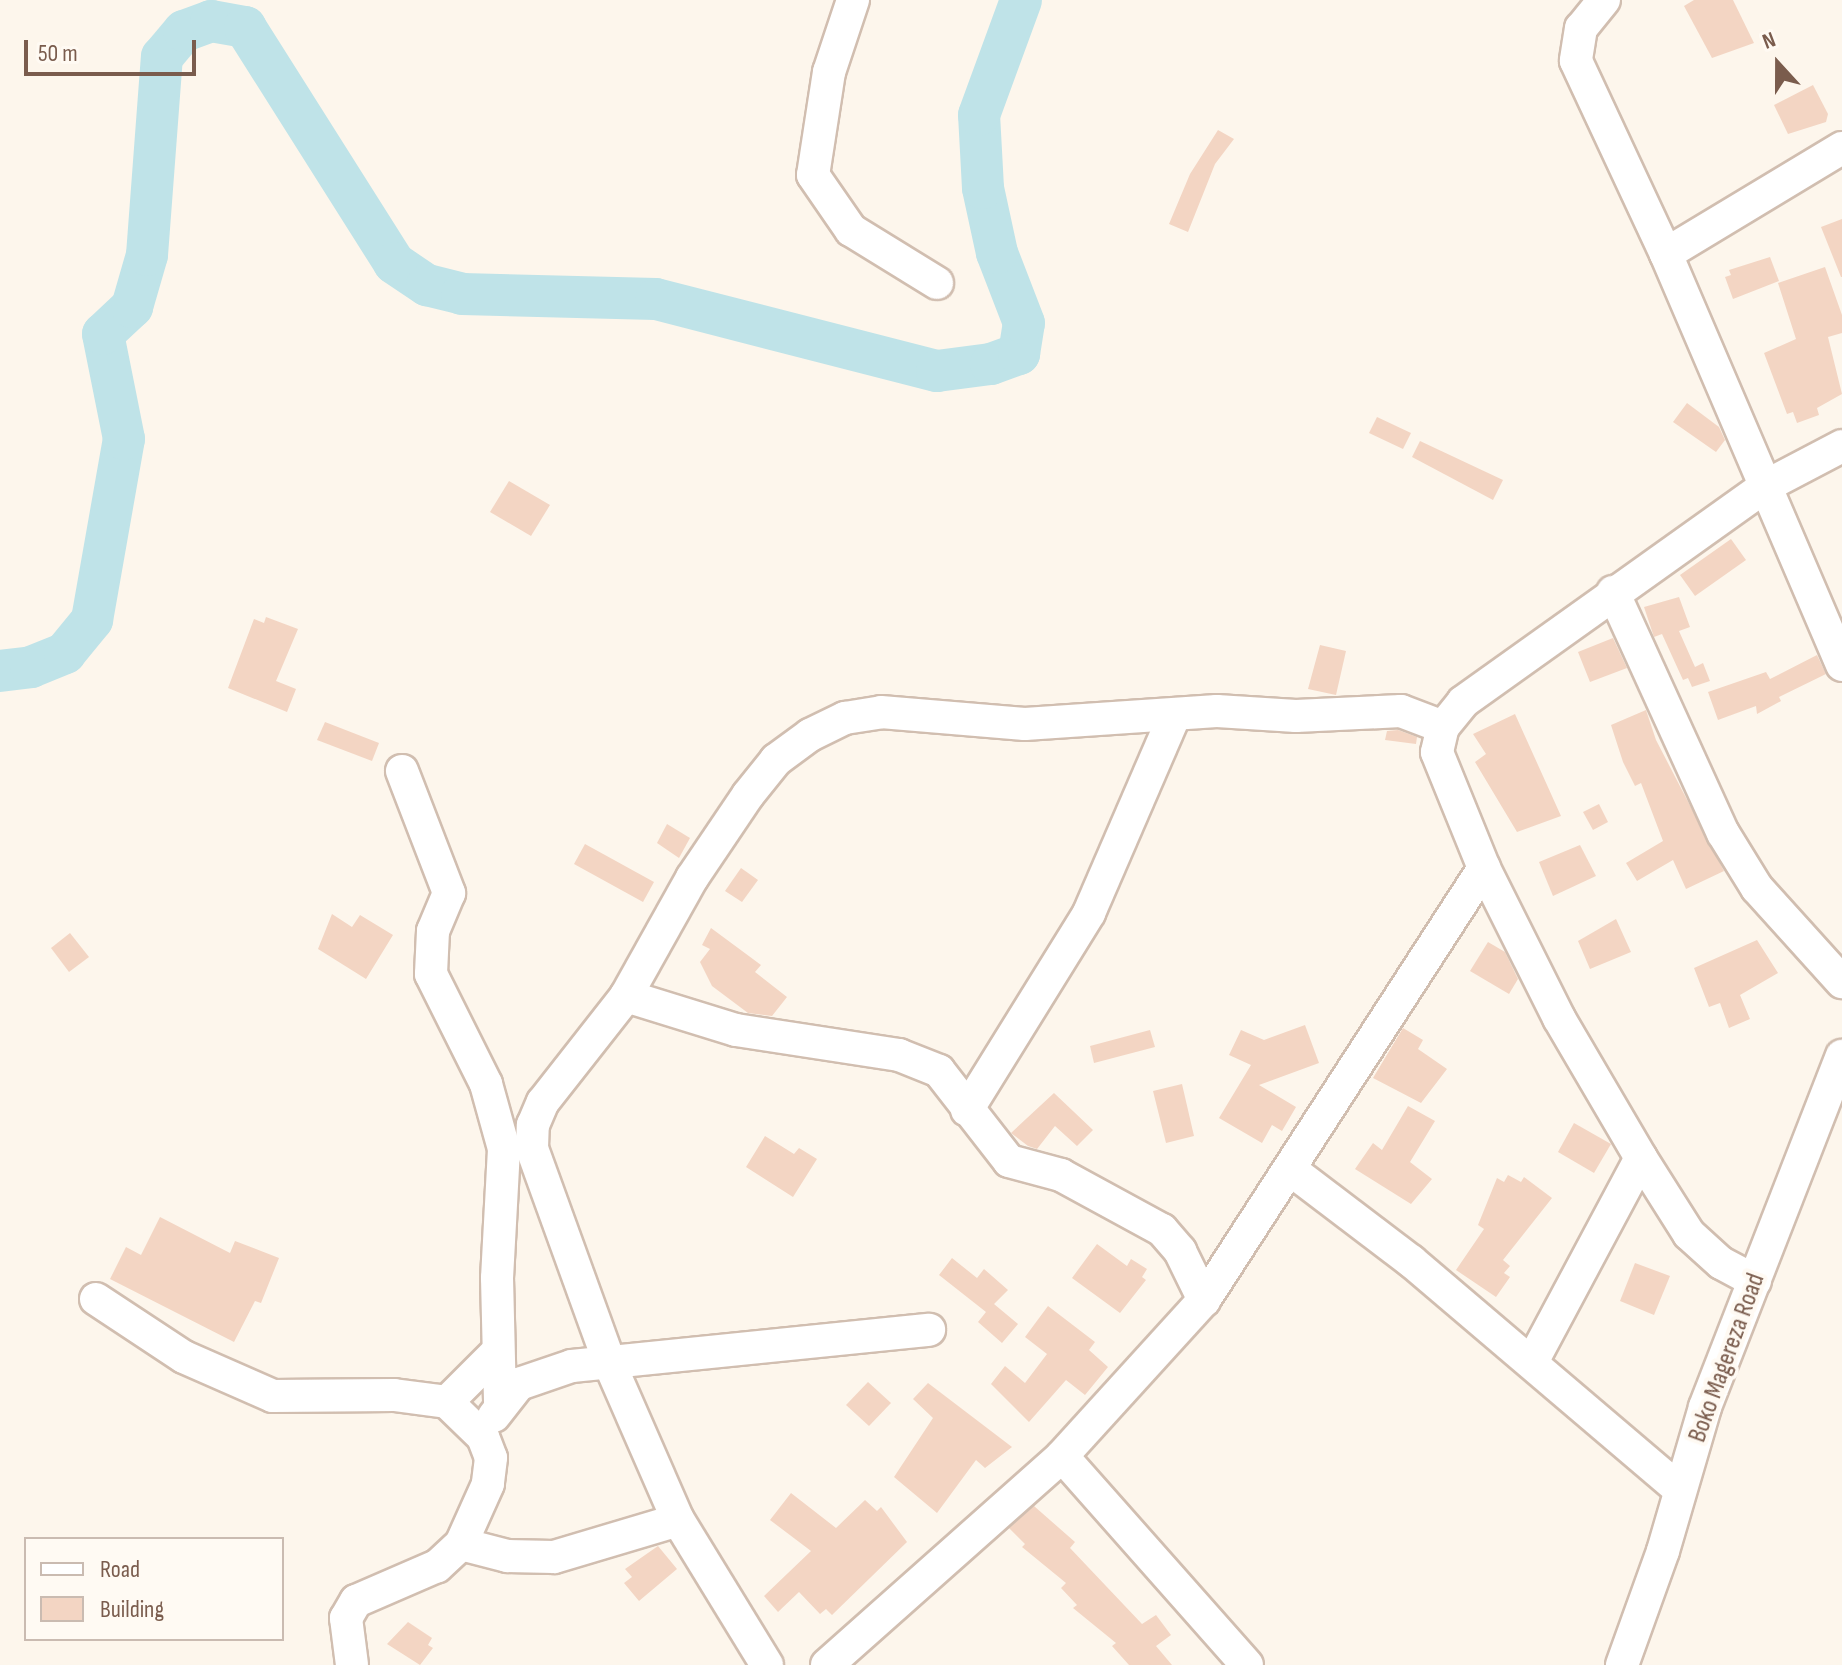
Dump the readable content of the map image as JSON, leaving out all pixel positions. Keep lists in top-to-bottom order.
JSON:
{
  "streets": {
    "street": ["Boko Magereza Road"]
  },
  "legend": ["Road", "Building"],
  "scale_bar": "50 m",
  "north": "top"
}
